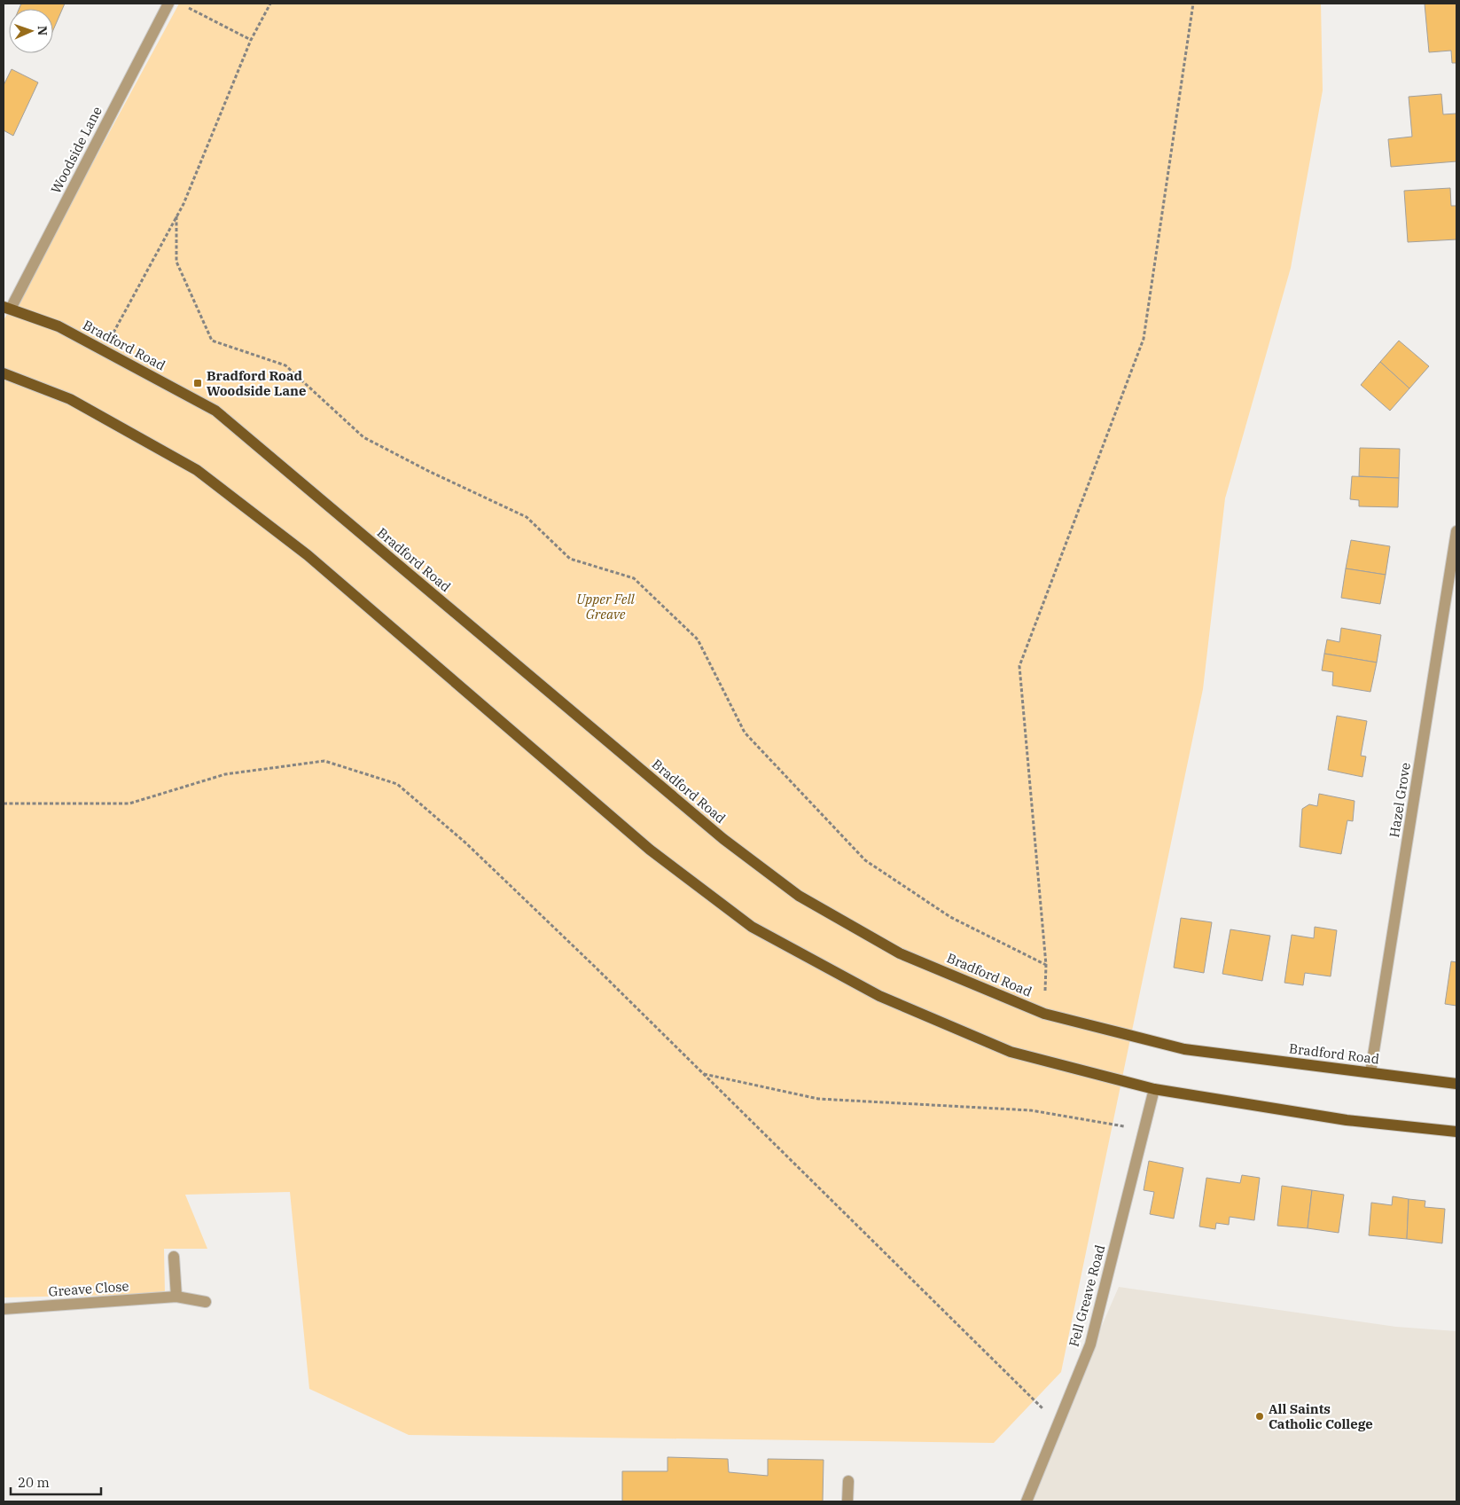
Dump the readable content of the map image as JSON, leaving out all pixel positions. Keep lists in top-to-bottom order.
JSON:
{
  "streets": {
    "main road": ["Bradford Road"],
    "street": [
      "Woodside Lane",
      "Hazel Grove",
      "Greave Close",
      "Fell Greave Road"
    ]
  },
  "crossings": [
    ["Woodside Lane", "Bradford Road"],
    ["Bradford Road", "Hazel Grove"]
  ],
  "parks": ["Upper Fell Greave"],
  "places": {
    "transit": ["Bradford Road Woodside Lane"],
    "other": ["All Saints Catholic College"]
  },
  "scale_bar": "20 m",
  "north": "right"
}
